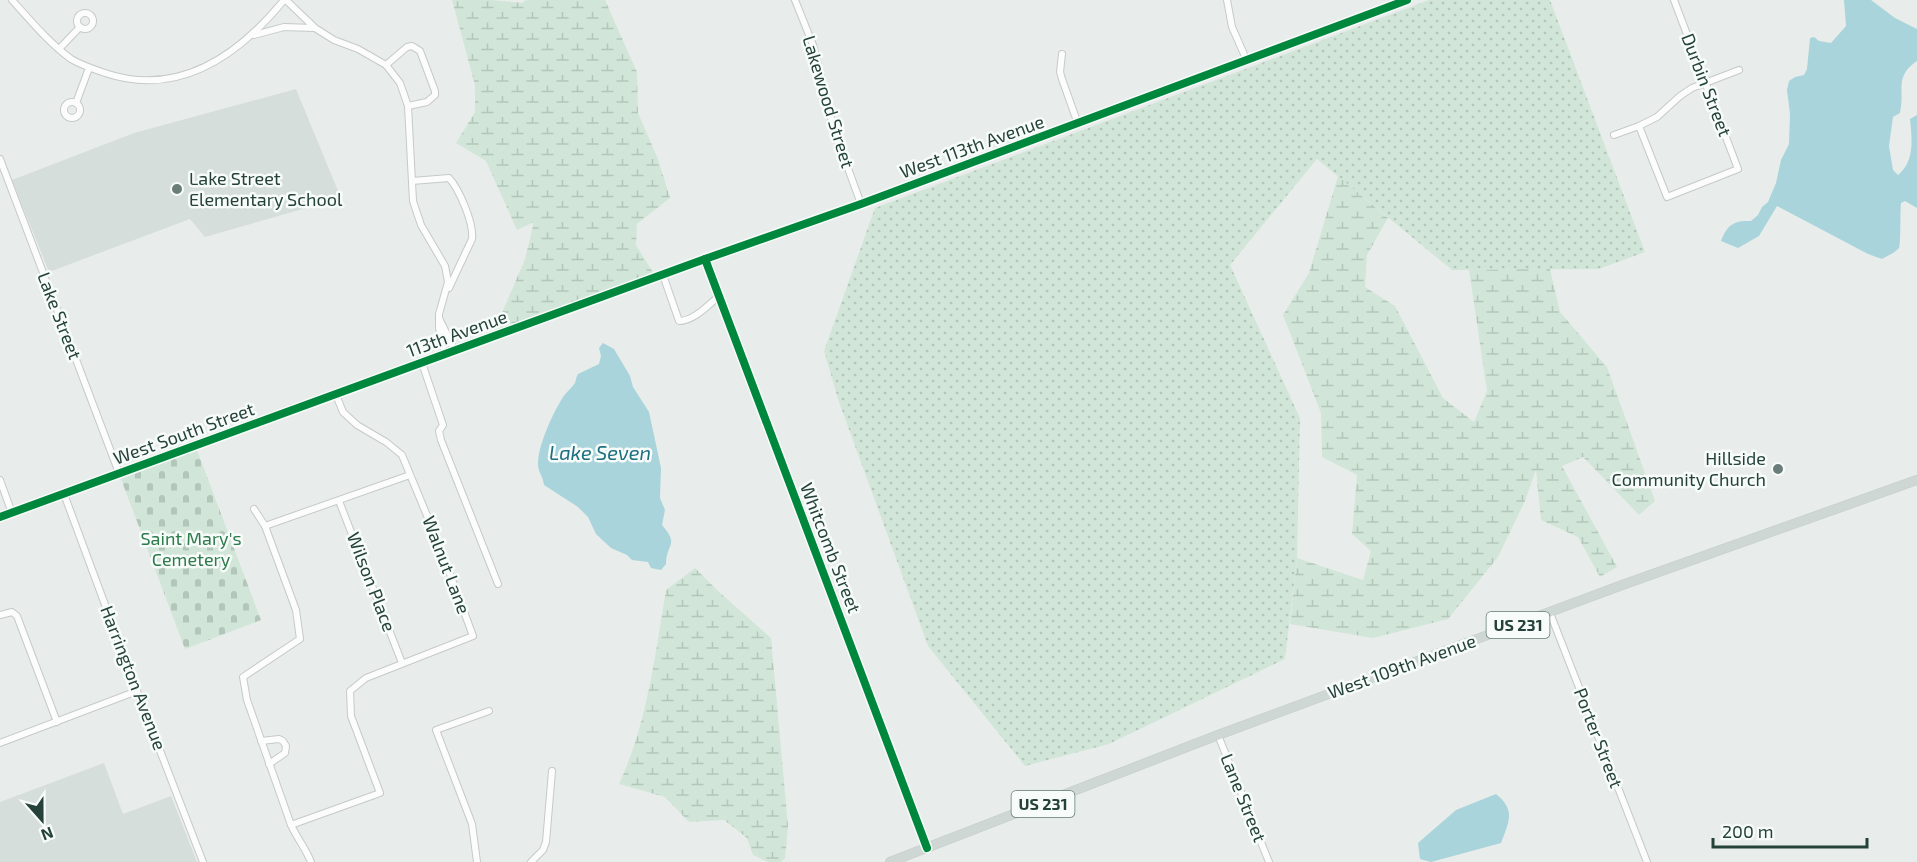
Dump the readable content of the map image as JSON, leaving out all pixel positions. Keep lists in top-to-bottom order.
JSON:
{
  "streets": {
    "main road": ["US 231", "West 109th Avenue"],
    "street": [
      "Durbin Street",
      "Lakewood Street",
      "West 113th Avenue",
      "Lake Street",
      "113th Avenue",
      "West South Street",
      "Whitcomb Street",
      "Walnut Lane",
      "Wilson Place",
      "Harrington Avenue",
      "Porter Street",
      "Lane Street"
    ]
  },
  "crossings": [
    ["Lakewood Street", "West 113th Avenue"],
    ["West 113th Avenue", "113th Avenue"],
    ["West 113th Avenue", "Whitcomb Street"],
    ["Lake Street", "West South Street"],
    ["113th Avenue", "West South Street"],
    ["West South Street", "Walnut Lane"],
    ["West South Street", "Harrington Avenue"],
    ["Whitcomb Street", "West 109th Avenue"],
    ["Walnut Lane", "Wilson Place"],
    ["West 109th Avenue", "Porter Street"],
    ["West 109th Avenue", "Lane Street"]
  ],
  "water": ["Lake Seven"],
  "parks": ["Saint Mary's Cemetery"],
  "places": ["Lake Street Elementary School", "Hillside Community Church"],
  "scale_bar": "200 m",
  "north": "bottom"
}
